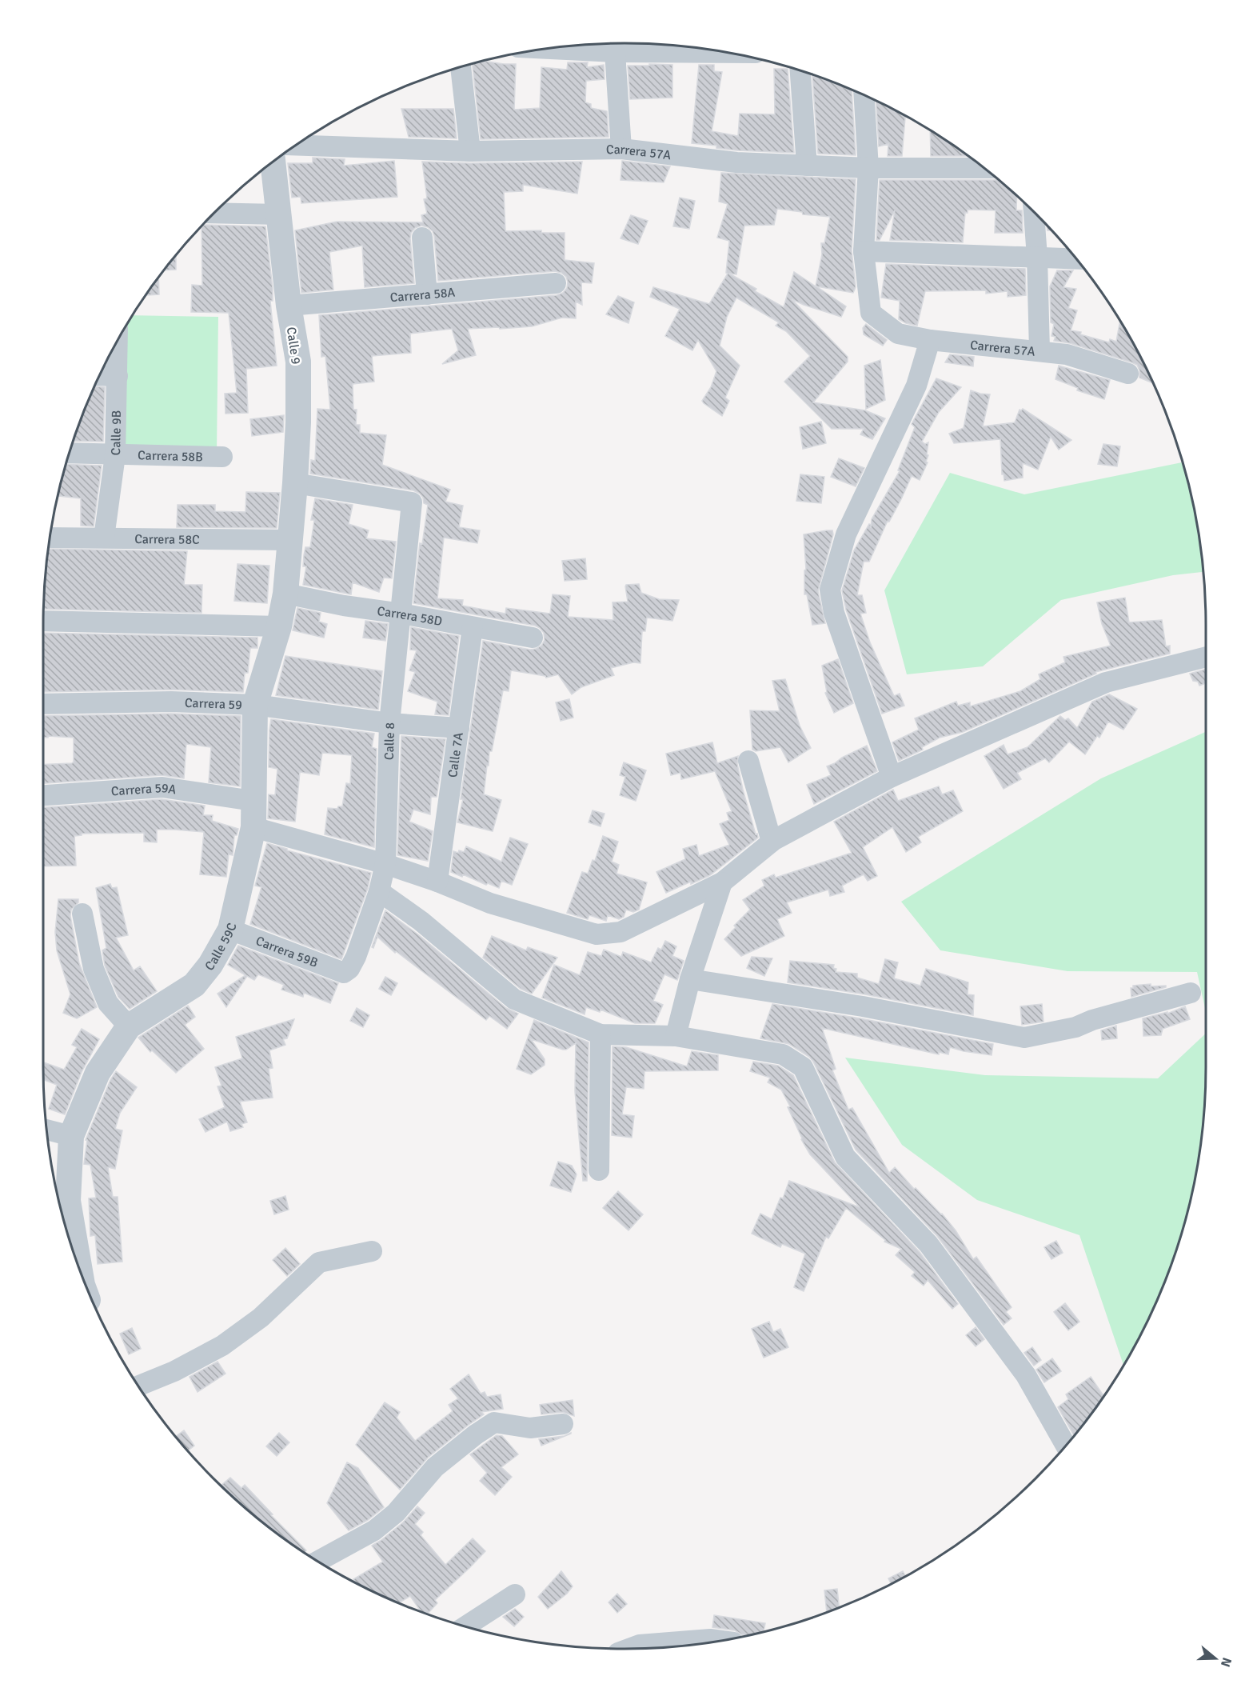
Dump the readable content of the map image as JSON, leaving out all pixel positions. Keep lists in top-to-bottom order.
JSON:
{
  "streets": {
    "street": [
      "Carrera 57A",
      "Carrera 58A",
      "Calle 9",
      "Calle 9B",
      "Carrera 58B",
      "Carrera 58C",
      "Carrera 58D",
      "Carrera 59",
      "Calle 8",
      "Calle 7A",
      "Carrera 59A",
      "Calle 59C",
      "Carrera 59B"
    ]
  },
  "crossings": [
    ["Carrera 58A", "Calle 9"],
    ["Calle 9", "Carrera 58C"],
    ["Calle 9", "Calle 8"],
    ["Calle 9", "Calle 59C"],
    ["Calle 9B", "Carrera 58B"],
    ["Calle 9B", "Carrera 58C"],
    ["Carrera 58C", "Calle 59C"],
    ["Carrera 58D", "Calle 8"],
    ["Carrera 58D", "Calle 7A"],
    ["Carrera 58D", "Calle 59C"],
    ["Carrera 59", "Calle 8"],
    ["Carrera 59", "Calle 7A"],
    ["Carrera 59", "Calle 59C"],
    ["Calle 8", "Carrera 59B"],
    ["Carrera 59A", "Calle 59C"],
    ["Calle 59C", "Carrera 59B"]
  ],
  "north": "right"
}
